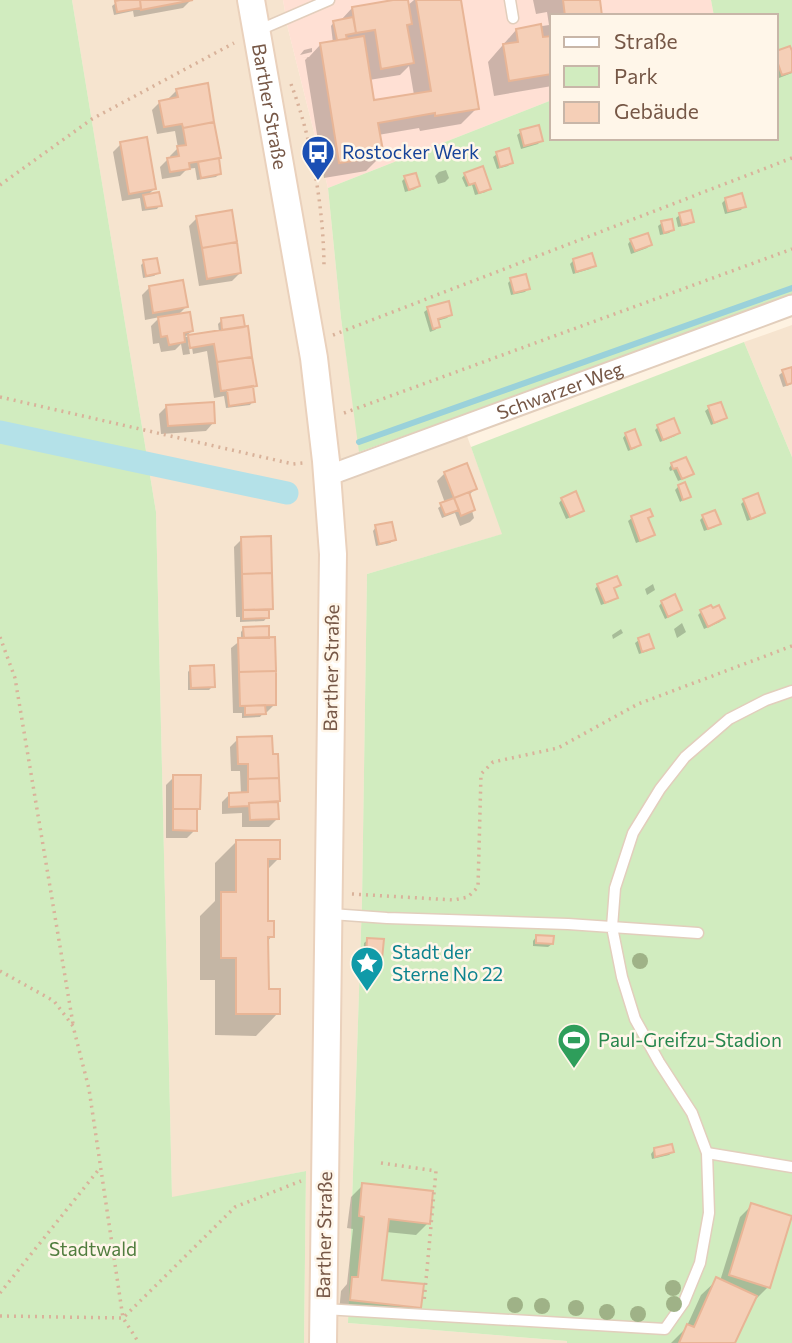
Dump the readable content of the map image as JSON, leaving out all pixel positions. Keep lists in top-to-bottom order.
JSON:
{
  "streets": {
    "street": ["Barther Straße", "Schwarzer Weg"]
  },
  "crossings": [
    ["Barther Straße", "Schwarzer Weg"]
  ],
  "parks": ["Stadtwald"],
  "places": {
    "bus stop": ["Rostocker Werk"],
    "place": ["Stadt der Sterne No 22"],
    "sports": ["Paul-Greifzu-Stadion"]
  },
  "legend": ["Straße", "Park", "Gebäude"]
}
